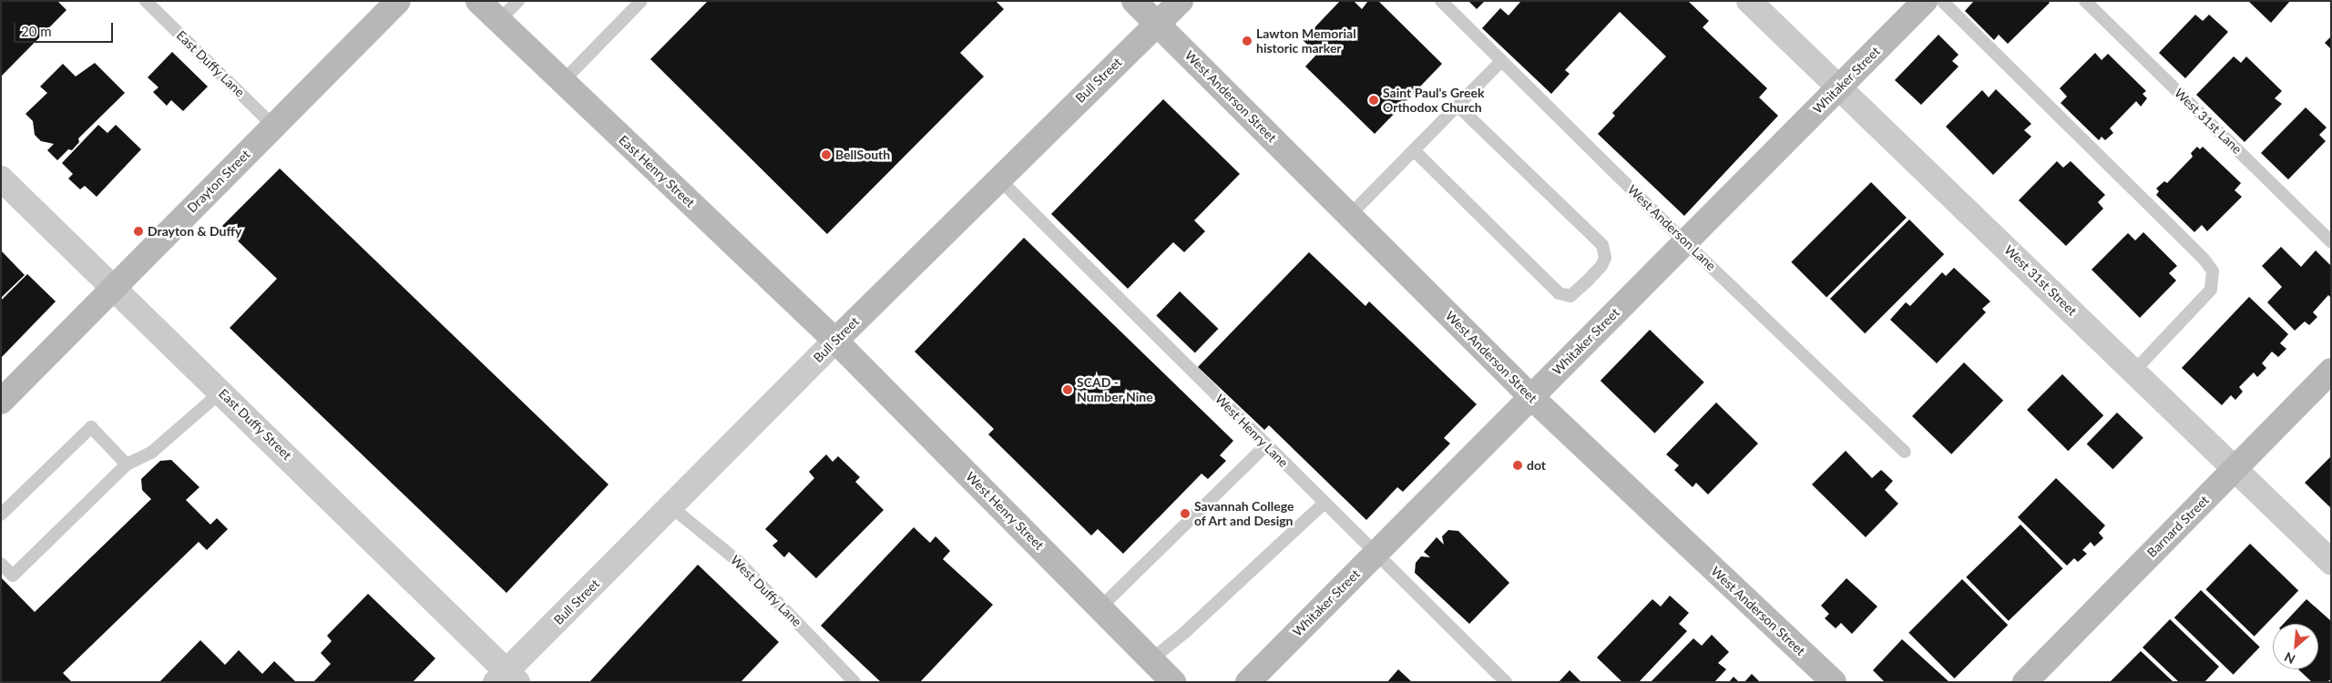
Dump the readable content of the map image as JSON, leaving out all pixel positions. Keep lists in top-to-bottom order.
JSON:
{
  "streets": {
    "main road": [
      "Bull Street",
      "Whitaker Street",
      "West Anderson Street",
      "East Henry Street",
      "Drayton Street",
      "West Henry Street",
      "Barnard Street"
    ],
    "street": ["West 31st Street", "East Duffy Street"],
    "lane": [
      "East Duffy Lane",
      "West 31st Lane",
      "West Anderson Lane",
      "West Henry Lane",
      "West Duffy Lane"
    ]
  },
  "crossings": [
    ["East Duffy Lane", "Drayton Street"],
    ["Bull Street", "West Anderson Street"],
    ["Bull Street", "East Henry Street"],
    ["Bull Street", "East Duffy Street"],
    ["Bull Street", "West Henry Lane"],
    ["Bull Street", "West Henry Street"],
    ["Bull Street", "West Duffy Lane"],
    ["Whitaker Street", "West Anderson Street"],
    ["Whitaker Street", "West Anderson Lane"],
    ["Whitaker Street", "West 31st Street"],
    ["Whitaker Street", "West Henry Lane"],
    ["East Henry Street", "West Henry Street"],
    ["Drayton Street", "East Duffy Street"],
    ["West 31st Street", "Barnard Street"]
  ],
  "places": [
    "Lawton Memorial historic marker",
    "Saint Paul's Greek Orthodox Church",
    "BellSouth",
    "Drayton & Duffy",
    "SCAD - Number Nine",
    "dot",
    "Savannah College of Art and Design"
  ],
  "scale_bar": "20 m",
  "north": "bottom left"
}
